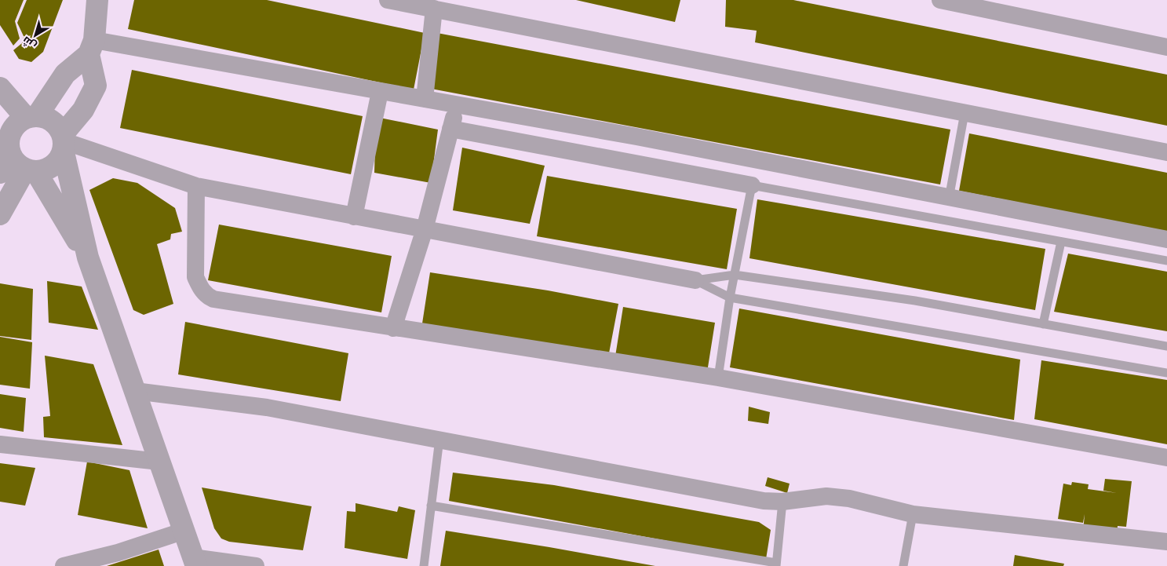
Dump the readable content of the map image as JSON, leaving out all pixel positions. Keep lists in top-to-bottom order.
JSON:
{
  "north": "bottom left"
}
